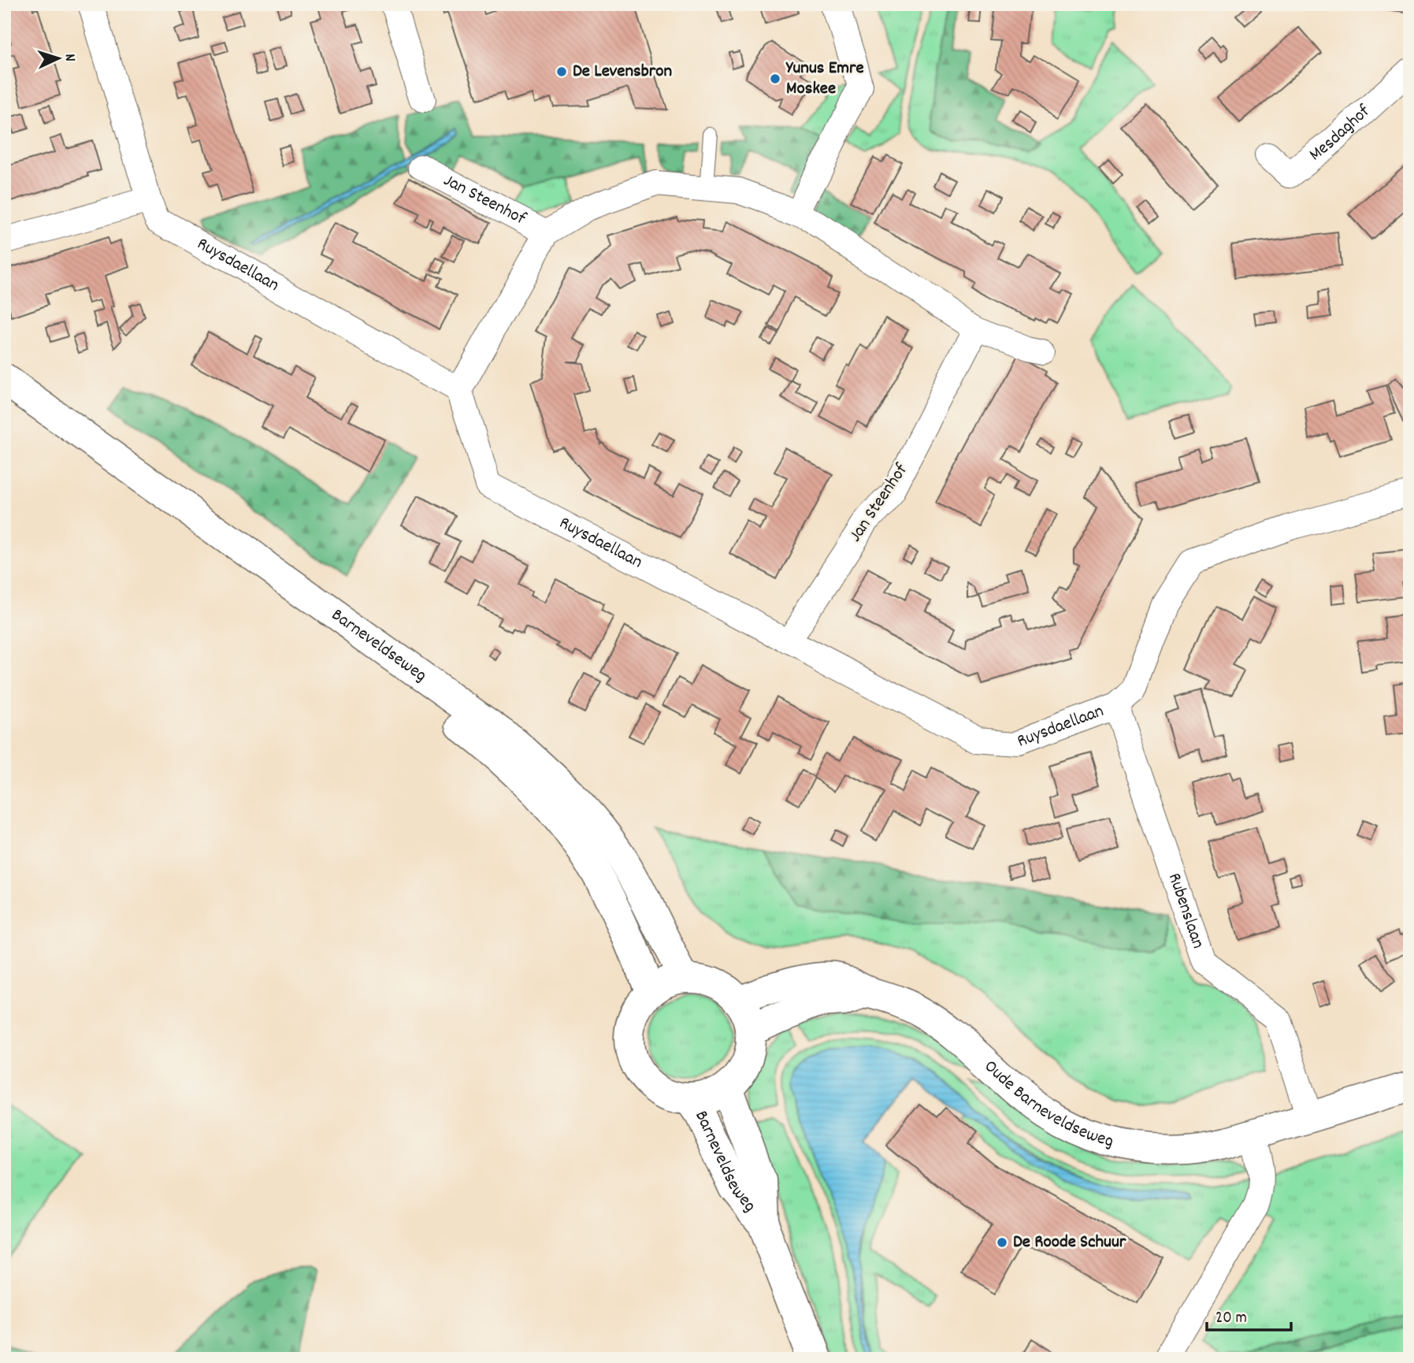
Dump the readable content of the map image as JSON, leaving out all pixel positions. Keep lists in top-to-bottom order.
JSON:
{
  "streets": {
    "main road": ["Barneveldseweg", "Oude Barneveldseweg"],
    "street": [
      "Mesdaghof",
      "Jan Steenhof",
      "Ruysdaellaan",
      "Rubenslaan"
    ]
  },
  "crossings": [
    ["Jan Steenhof", "Ruysdaellaan"],
    ["Ruysdaellaan", "Rubenslaan"],
    ["Barneveldseweg", "Oude Barneveldseweg"],
    ["Rubenslaan", "Oude Barneveldseweg"]
  ],
  "places": ["De Levensbron", "Yunus Emre Moskee", "De Roode Schuur"],
  "scale_bar": "20 m",
  "north": "right"
}
